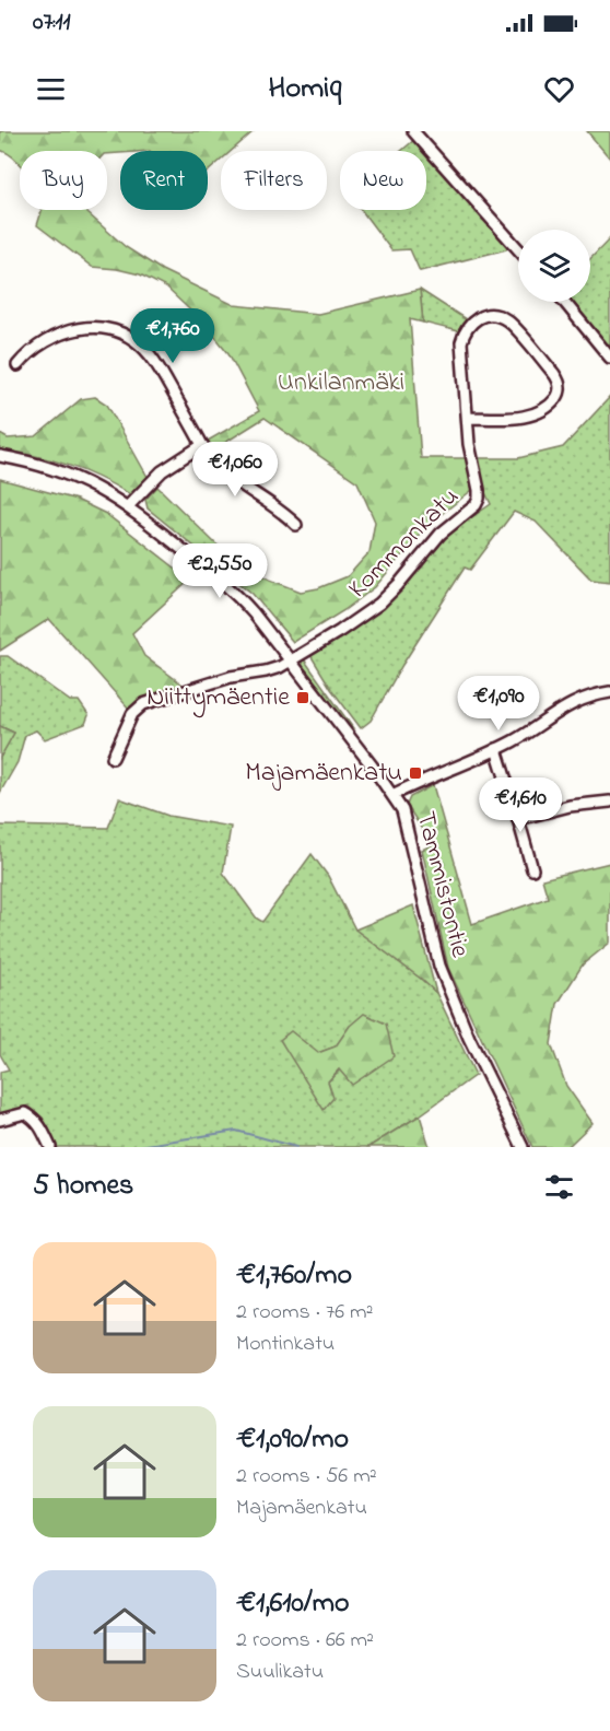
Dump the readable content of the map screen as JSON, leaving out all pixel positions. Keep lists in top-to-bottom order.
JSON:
{
  "streets": {
    "street": ["Kommonkatu", "Tammistontie"]
  },
  "crossings": [
    ["Kommonkatu", "Tammistontie"]
  ],
  "parks": ["Unkilanmäki"],
  "places": {
    "transit": ["Niittymäentie", "Majamäenkatu"]
  },
  "page": {
    "status": "07:11",
    "header": "Homiq",
    "chip": [
      "Buy",
      "Rent",
      "Filters",
      "New"
    ],
    "price": [
      "€1,760",
      "€1,060",
      "€2,550",
      "€1,090",
      "€1,610"
    ],
    "heading": "5 homes",
    "list": [
      {
        "name": "€1,760/mo",
        "note": "2 rooms · 76 m² · Montinkatu"
      },
      {
        "name": "€1,090/mo",
        "note": "2 rooms · 56 m² · Majamäenkatu"
      },
      {
        "name": "€1,610/mo",
        "note": "2 rooms · 66 m² · Suulikatu"
      }
    ]
  }
}
